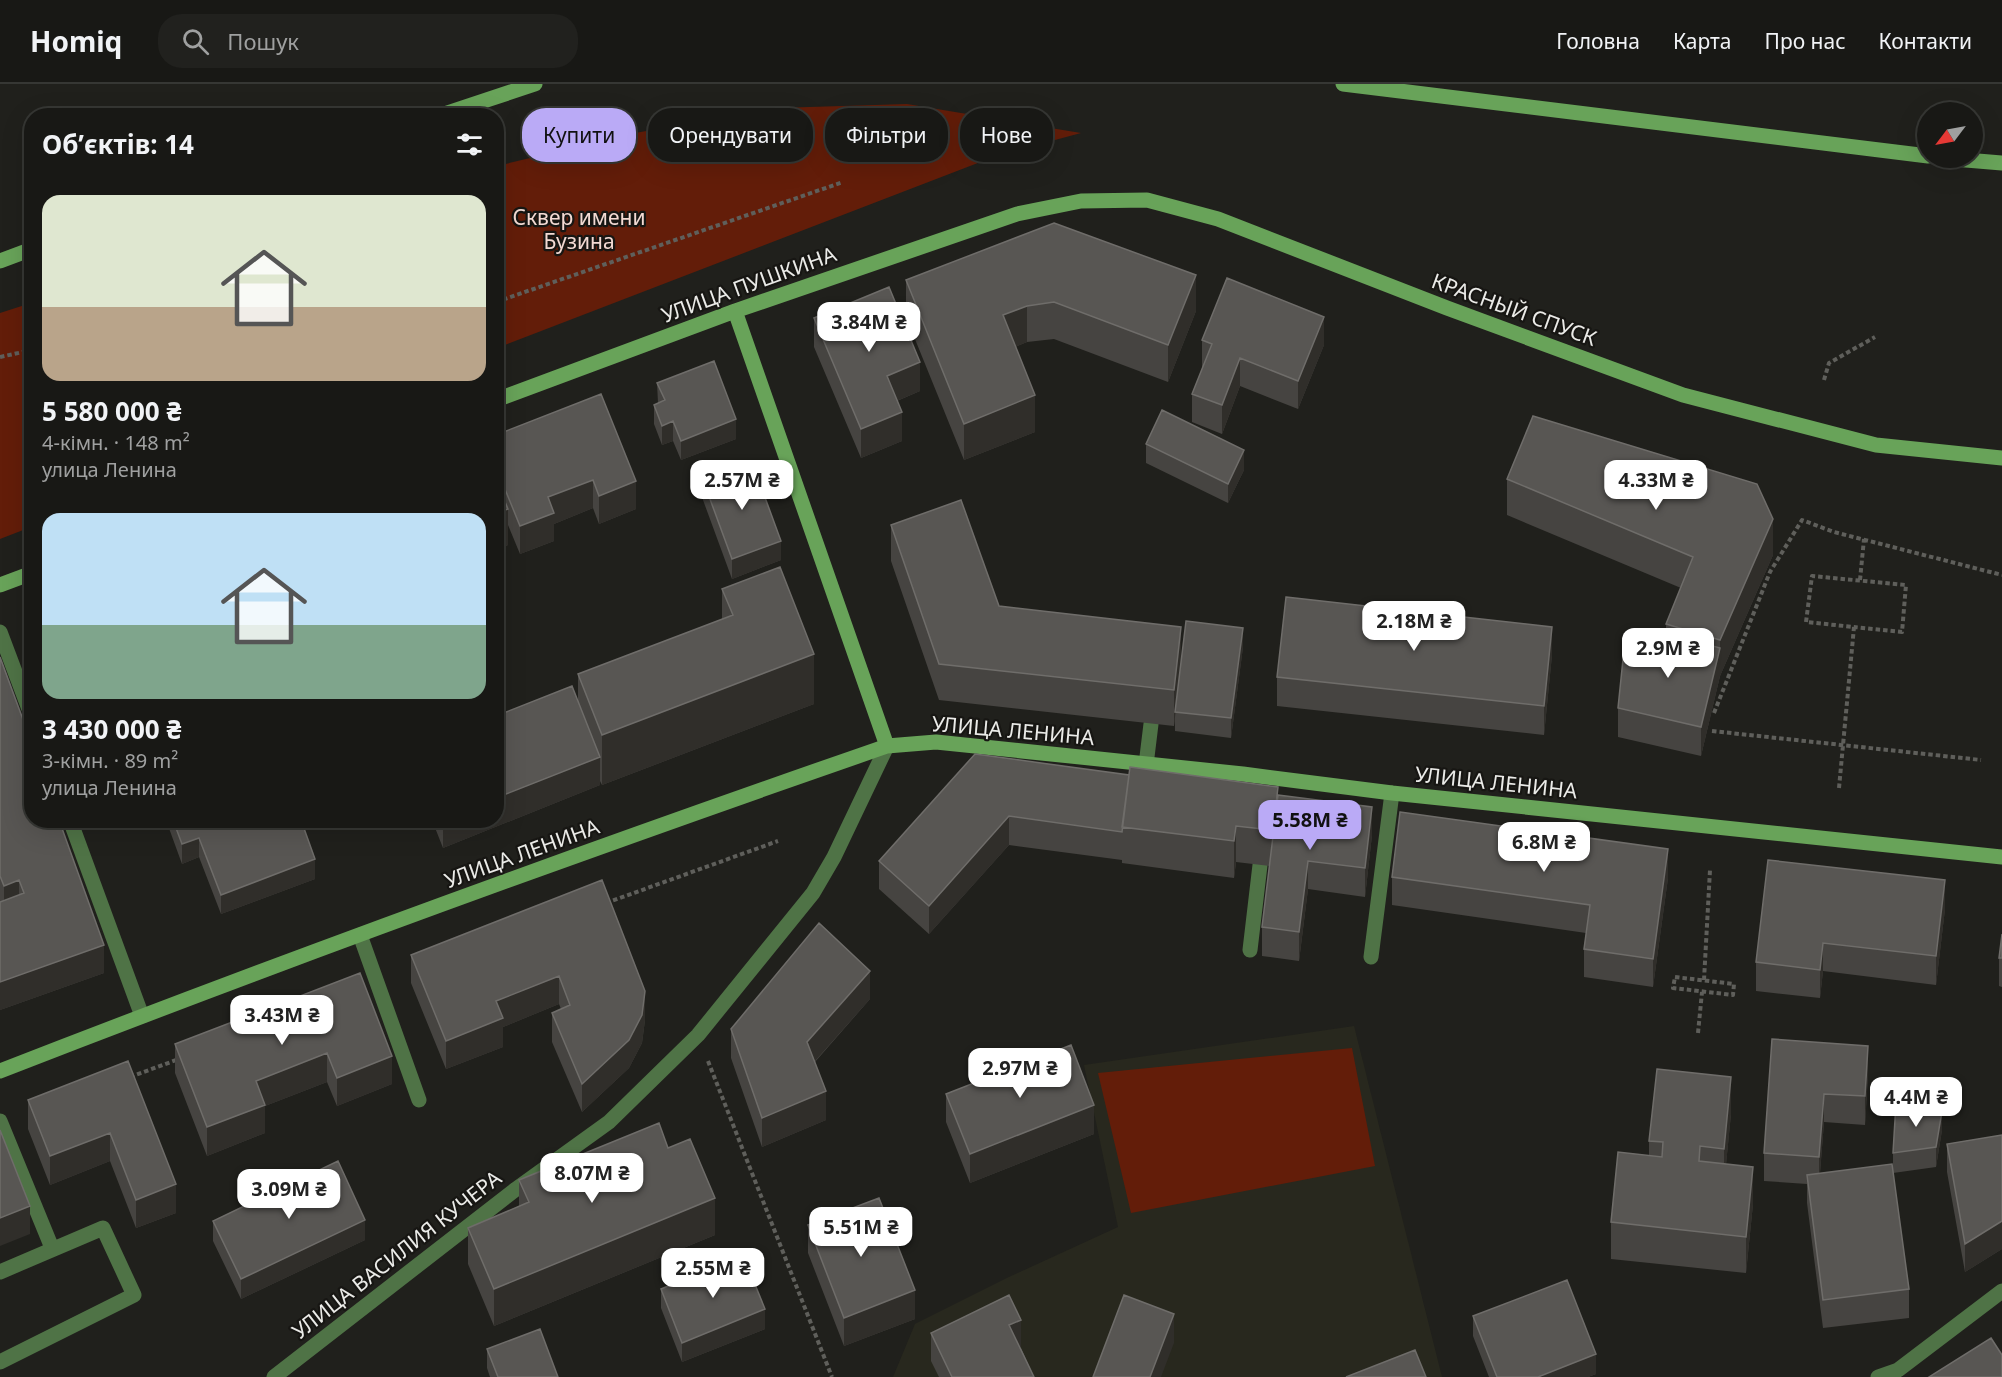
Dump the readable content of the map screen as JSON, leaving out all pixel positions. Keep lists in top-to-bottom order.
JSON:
{
  "streets": {
    "main road": ["УЛИЦА ПУШКИНА", "КРАСНЫЙ СПУСК", "УЛИЦА ЛЕНИНА"],
    "street": ["УЛИЦА ВАСИЛИЯ КУЧЕРА"]
  },
  "crossings": [
    ["УЛИЦА ПУШКИНА", "КРАСНЫЙ СПУСК"],
    ["УЛИЦА ЛЕНИНА", "УЛИЦА ВАСИЛИЯ КУЧЕРА"]
  ],
  "parks": ["Сквер имени Бузина"],
  "north": "bottom left",
  "page": {
    "header": "Homiq",
    "search": "Пошук",
    "nav": [
      "Головна",
      "Карта",
      "Про нас",
      "Контакти"
    ],
    "chip": [
      "Купити",
      "Орендувати",
      "Фільтри",
      "Нове"
    ],
    "heading": "Об’єктів: 14",
    "list": [
      {
        "name": "5 580 000 ₴",
        "note": "4-кімн. · 148 m² · улица Ленина"
      },
      {
        "name": "3 430 000 ₴",
        "note": "3-кімн. · 89 m² · улица Ленина"
      }
    ],
    "price": [
      "3.84M ₴",
      "2.57M ₴",
      "4.33M ₴",
      "2.18M ₴",
      "2.9M ₴",
      "5.58M ₴",
      "6.8M ₴",
      "3.43M ₴",
      "2.97M ₴",
      "4.4M ₴",
      "8.07M ₴",
      "3.09M ₴",
      "5.51M ₴",
      "2.55M ₴"
    ]
  }
}
